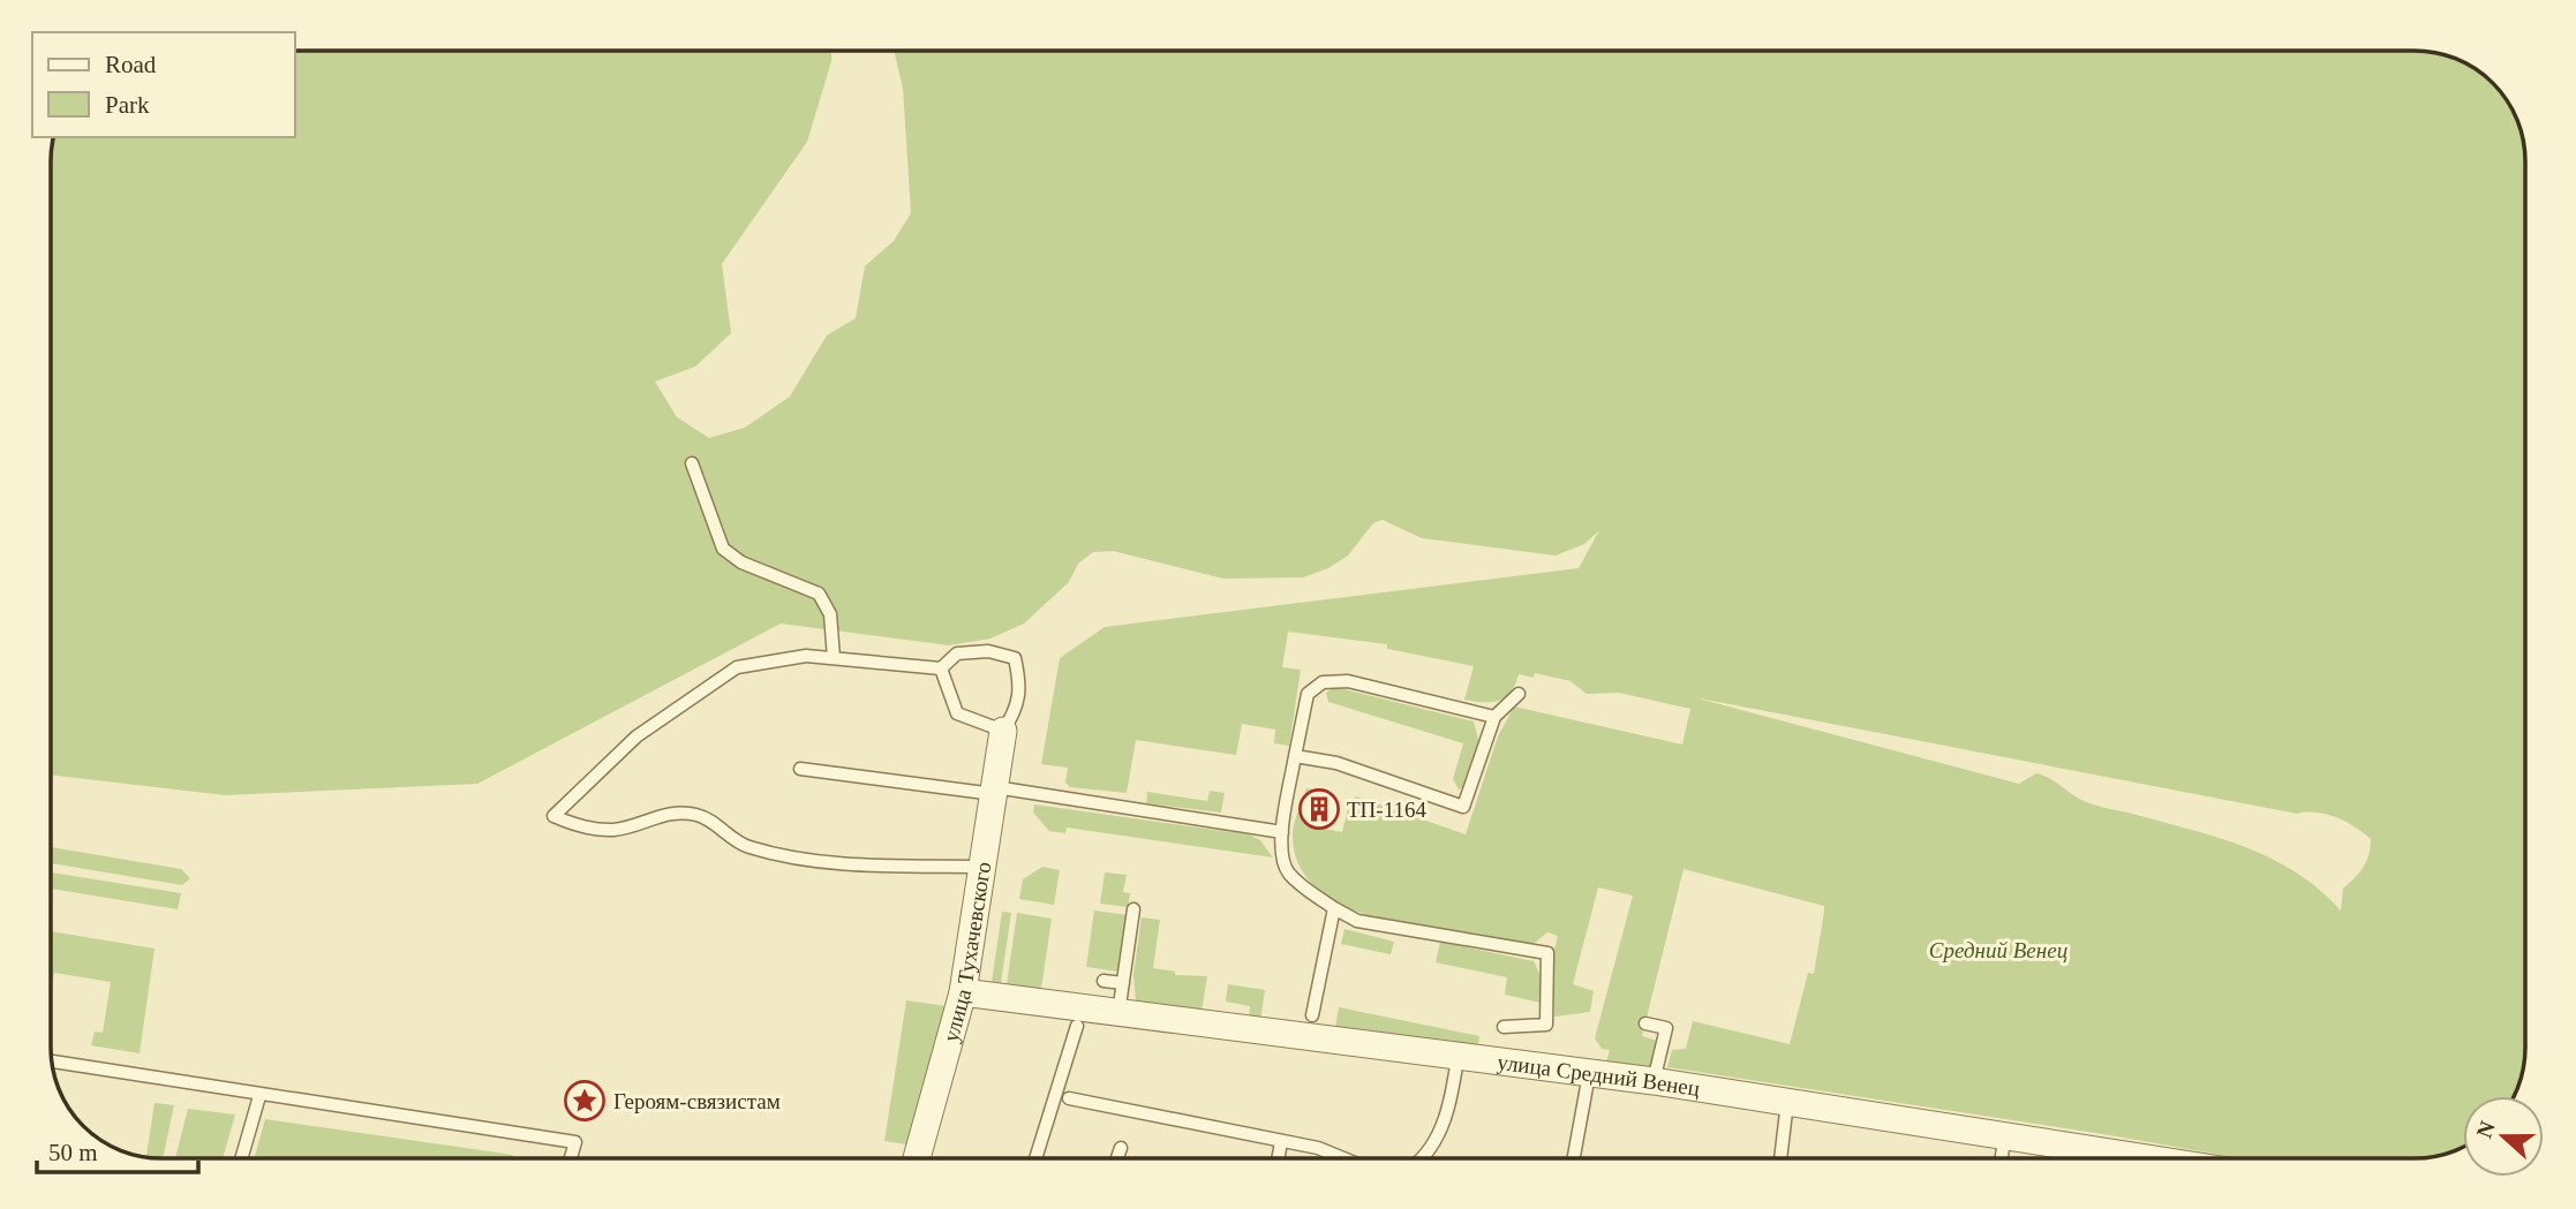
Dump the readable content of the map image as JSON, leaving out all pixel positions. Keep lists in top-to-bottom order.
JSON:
{
  "streets": {
    "street": ["улица Тухачевского", "улица Средний Венец"]
  },
  "crossings": [
    ["улица Тухачевского", "улица Средний Венец"]
  ],
  "parks": ["Средний Венец"],
  "places": {
    "building": ["ТП-1164"],
    "place": ["Героям-связистам"]
  },
  "legend": ["Road", "Park"],
  "scale_bar": "50 m",
  "north": "left"
}
